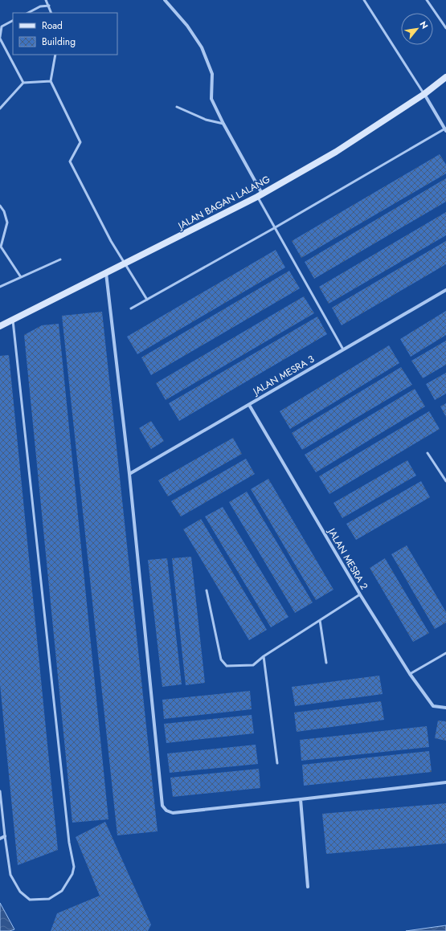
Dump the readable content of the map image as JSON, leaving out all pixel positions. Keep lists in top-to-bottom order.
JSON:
{
  "streets": {
    "main road": ["JALAN BAGAN LALANG"],
    "street": ["JALAN MESRA 3", "JALAN MESRA 2"]
  },
  "crossings": [
    ["JALAN MESRA 3", "JALAN MESRA 2"]
  ],
  "legend": ["Road", "Building"],
  "north": "top right"
}
